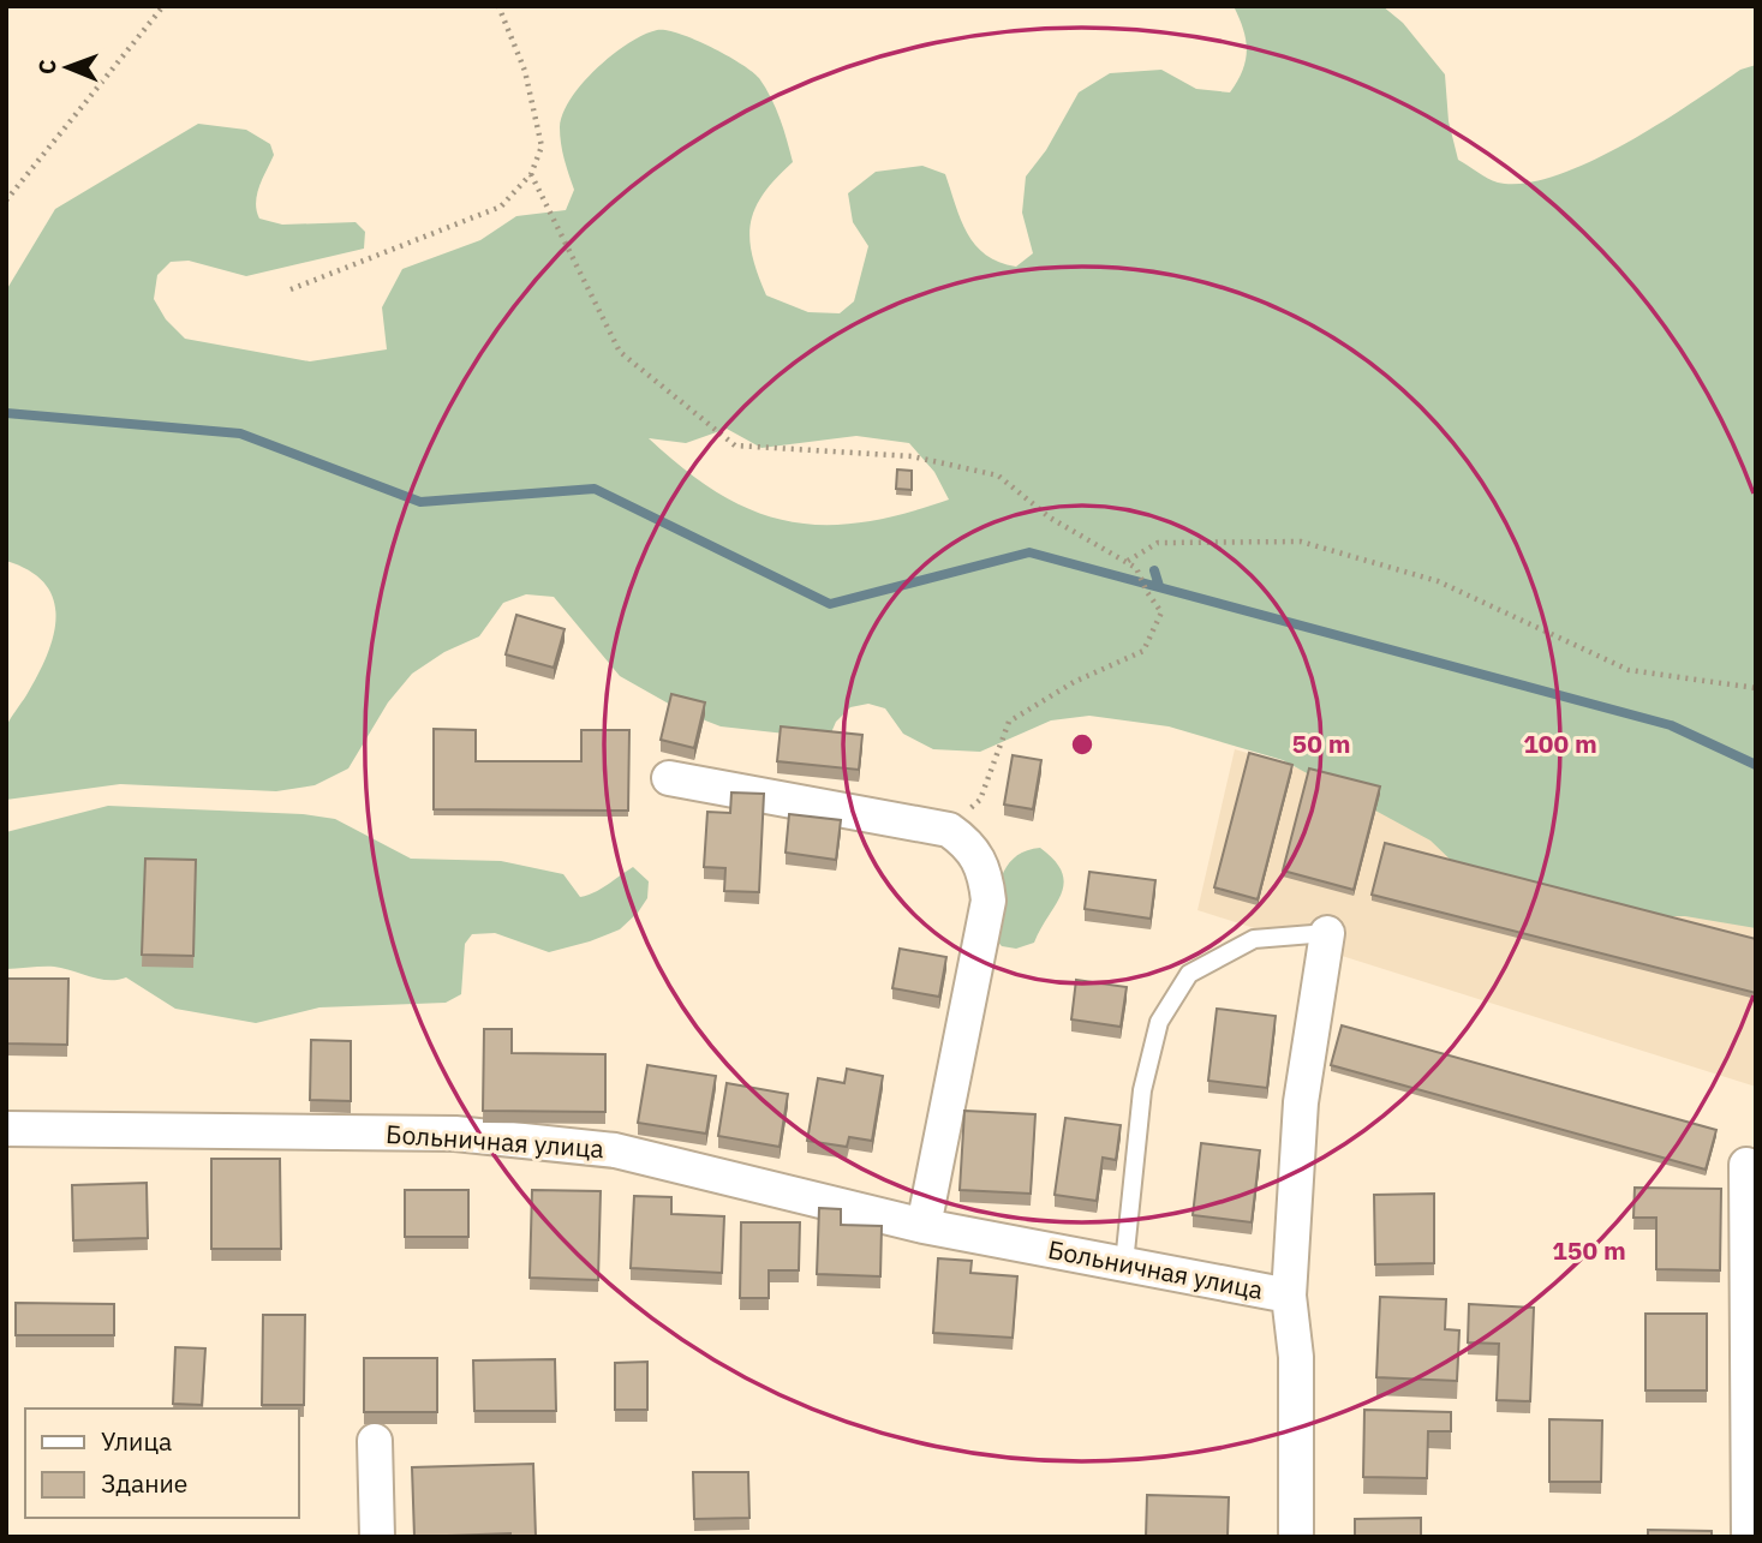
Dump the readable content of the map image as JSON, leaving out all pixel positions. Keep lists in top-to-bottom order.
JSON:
{
  "streets": {
    "street": ["Больничная улица"]
  },
  "legend": ["Улица", "Здание"],
  "north": "left",
  "rings": ["50 m", "100 m", "150 m"]
}
